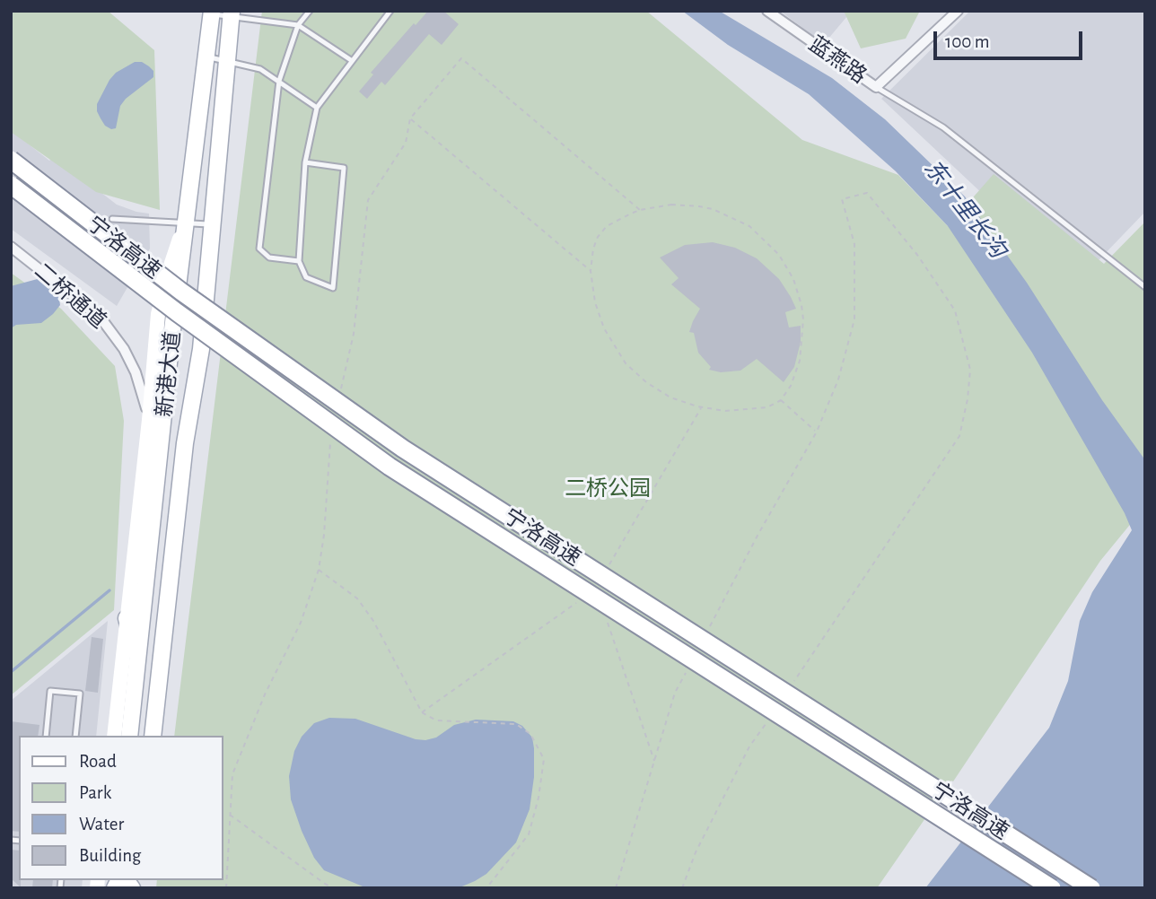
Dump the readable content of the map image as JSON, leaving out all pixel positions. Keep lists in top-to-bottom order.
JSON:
{
  "streets": {
    "highway": ["宁洛高速"],
    "main road": ["新港大道"],
    "street": ["蓝燕路", "二桥通道"]
  },
  "water": ["东十里长沟"],
  "parks": ["二桥公园"],
  "legend": [
    "Road",
    "Park",
    "Water",
    "Building"
  ],
  "scale_bar": "100 m"
}
